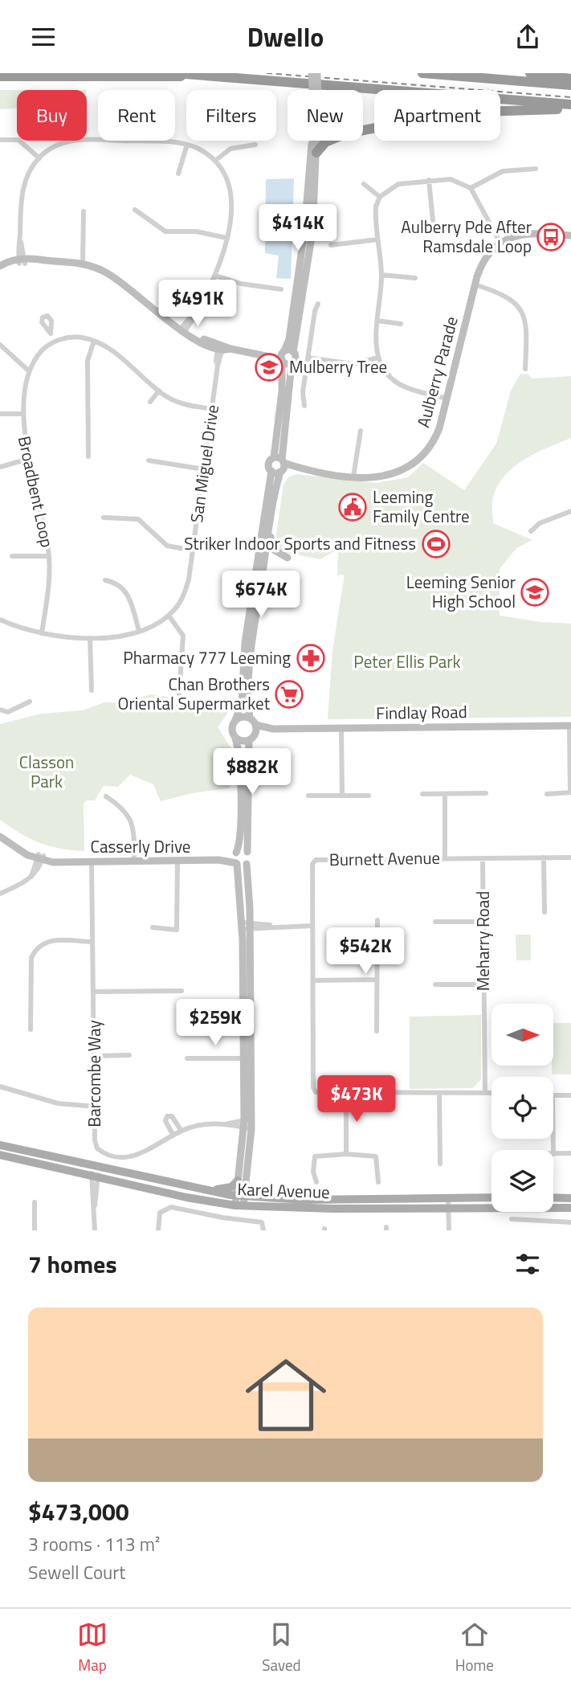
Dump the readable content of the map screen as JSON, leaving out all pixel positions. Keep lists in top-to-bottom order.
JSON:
{
  "streets": {
    "main road": [
      "Aulberry Parade",
      "Findlay Road",
      "Casserly Drive",
      "Karel Avenue"
    ],
    "street": [
      "San Miguel Drive",
      "Broadbent Loop",
      "Burnett Avenue",
      "Meharry Road",
      "Barcombe Way"
    ]
  },
  "crossings": [
    ["San Miguel Drive", "Broadbent Loop"],
    ["Casserly Drive", "Barcombe Way"],
    ["Burnett Avenue", "Meharry Road"]
  ],
  "parks": ["Peter Ellis Park", "Classon Park"],
  "places": {
    "bus stop": ["Aulberry Pde After Ramsdale Loop"],
    "school or university": ["Mulberry Tree", "Leeming Senior High School"],
    "public building": ["Leeming Family Centre"],
    "sports": ["Striker Indoor Sports and Fitness"],
    "pharmacy": ["Pharmacy 777 Leeming"],
    "supermarket": ["Chan Brothers Oriental Supermarket"]
  },
  "north": "right",
  "page": {
    "header": "Dwello",
    "chip": [
      "Buy",
      "Rent",
      "Filters",
      "New",
      "Apartment"
    ],
    "price": [
      "$414K",
      "$491K",
      "$674K",
      "$882K",
      "$542K",
      "$259K",
      "$473K"
    ],
    "heading": "7 homes",
    "list": [
      {
        "name": "$473,000",
        "note": "3 rooms · 113 m² · Sewell Court"
      }
    ],
    "tabs": ["Map", "Saved", "Home"]
  }
}
